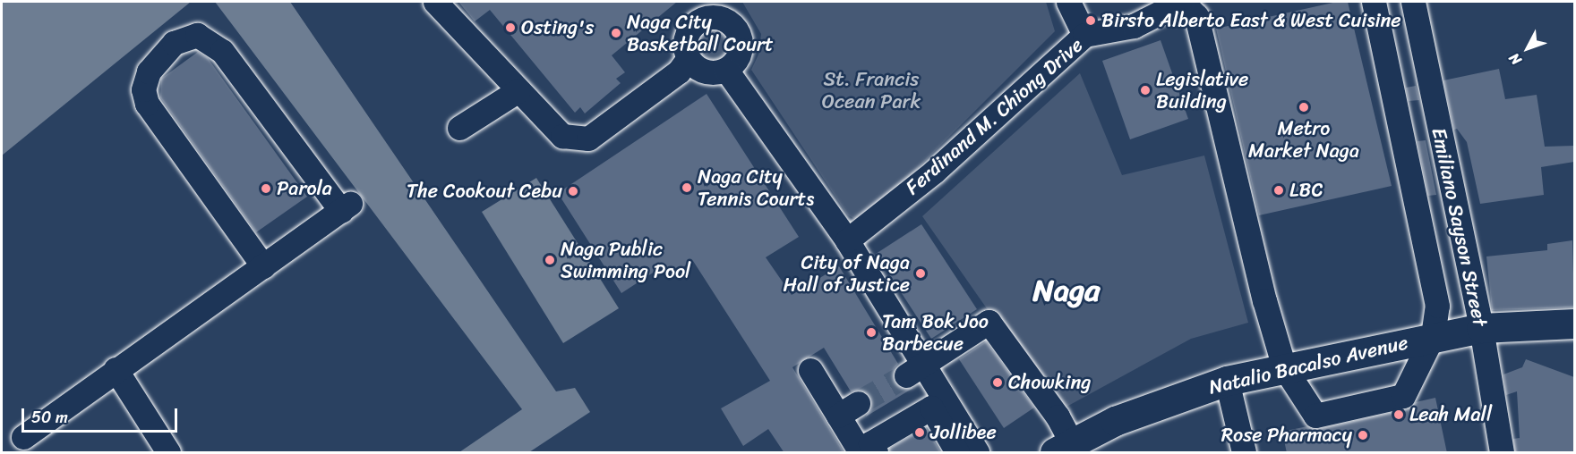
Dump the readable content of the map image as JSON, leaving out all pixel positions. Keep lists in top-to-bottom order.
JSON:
{
  "streets": {
    "highway": ["Natalio Bacalso Avenue"],
    "street": ["Ferdinand M. Chiong Drive", "Emiliano Sayson Street"]
  },
  "crossings": [
    ["Emiliano Sayson Street", "Natalio Bacalso Avenue"]
  ],
  "districts": ["Naga"],
  "parks": ["St. Francis Ocean Park"],
  "places": [
    "Birsto Alberto East & West Cuisine",
    "Osting's",
    "Naga City Basketball Court",
    "Legislative Building",
    "Metro Market Naga",
    "Naga City Tennis Courts",
    "Parola",
    "LBC",
    "The Cookout Cebu",
    "Naga Public Swimming Pool",
    "City of Naga Hall of Justice",
    "Tam Bok Joo Barbecue",
    "Chowking",
    "Leah Mall",
    "Jollibee",
    "Rose Pharmacy"
  ],
  "scale_bar": "50 m",
  "north": "bottom left"
}
